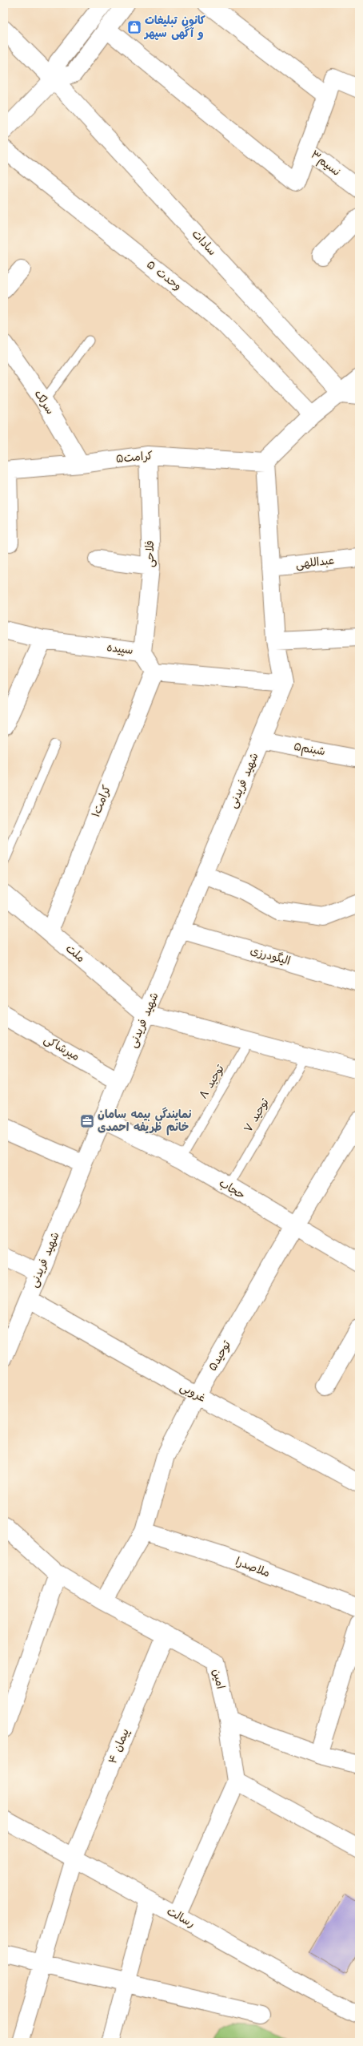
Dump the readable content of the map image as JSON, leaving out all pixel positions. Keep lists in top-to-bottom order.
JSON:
{
  "streets": {
    "street": [
      "نسیم۳",
      "سادات",
      "وحدت ۵",
      "سرلک",
      "کرامت۵",
      "فلاحی",
      "عبداللهی",
      "سپیده",
      "شبنم۵",
      "شهید فریدنی",
      "کرامت۱",
      "ملت",
      "الیگودرزی",
      "میرشاکی",
      "حجاب",
      "توحید۵",
      "غروبی",
      "ملاصدرا",
      "امین",
      "پیمان ۴",
      "رسالت"
    ],
    "lane": ["توحید ۸", "توحید ۷"]
  },
  "crossings": [
    ["سرلک", "کرامت۵"],
    ["کرامت۵", "فلاحی"],
    ["فلاحی", "سپیده"],
    ["سپیده", "کرامت۱"],
    ["شبنم۵", "شهید فریدنی"],
    ["شهید فریدنی", "ملت"],
    ["شهید فریدنی", "الیگودرزی"],
    ["شهید فریدنی", "میرشاکی"],
    ["شهید فریدنی", "حجاب"],
    ["شهید فریدنی", "غروبی"],
    ["کرامت۱", "ملت"],
    ["توحید ۸", "حجاب"],
    ["توحید ۷", "حجاب"],
    ["حجاب", "توحید۵"],
    ["توحید۵", "غروبی"],
    ["توحید۵", "ملاصدرا"],
    ["توحید۵", "امین"],
    ["امین", "پیمان ۴"],
    ["پیمان ۴", "رسالت"]
  ],
  "places": {
    "shop": ["کانون تبلیغات و آگهی سپهر"],
    "office": ["نمایندگی بیمه سامان خانم ظریفه احمدی"]
  }
}
